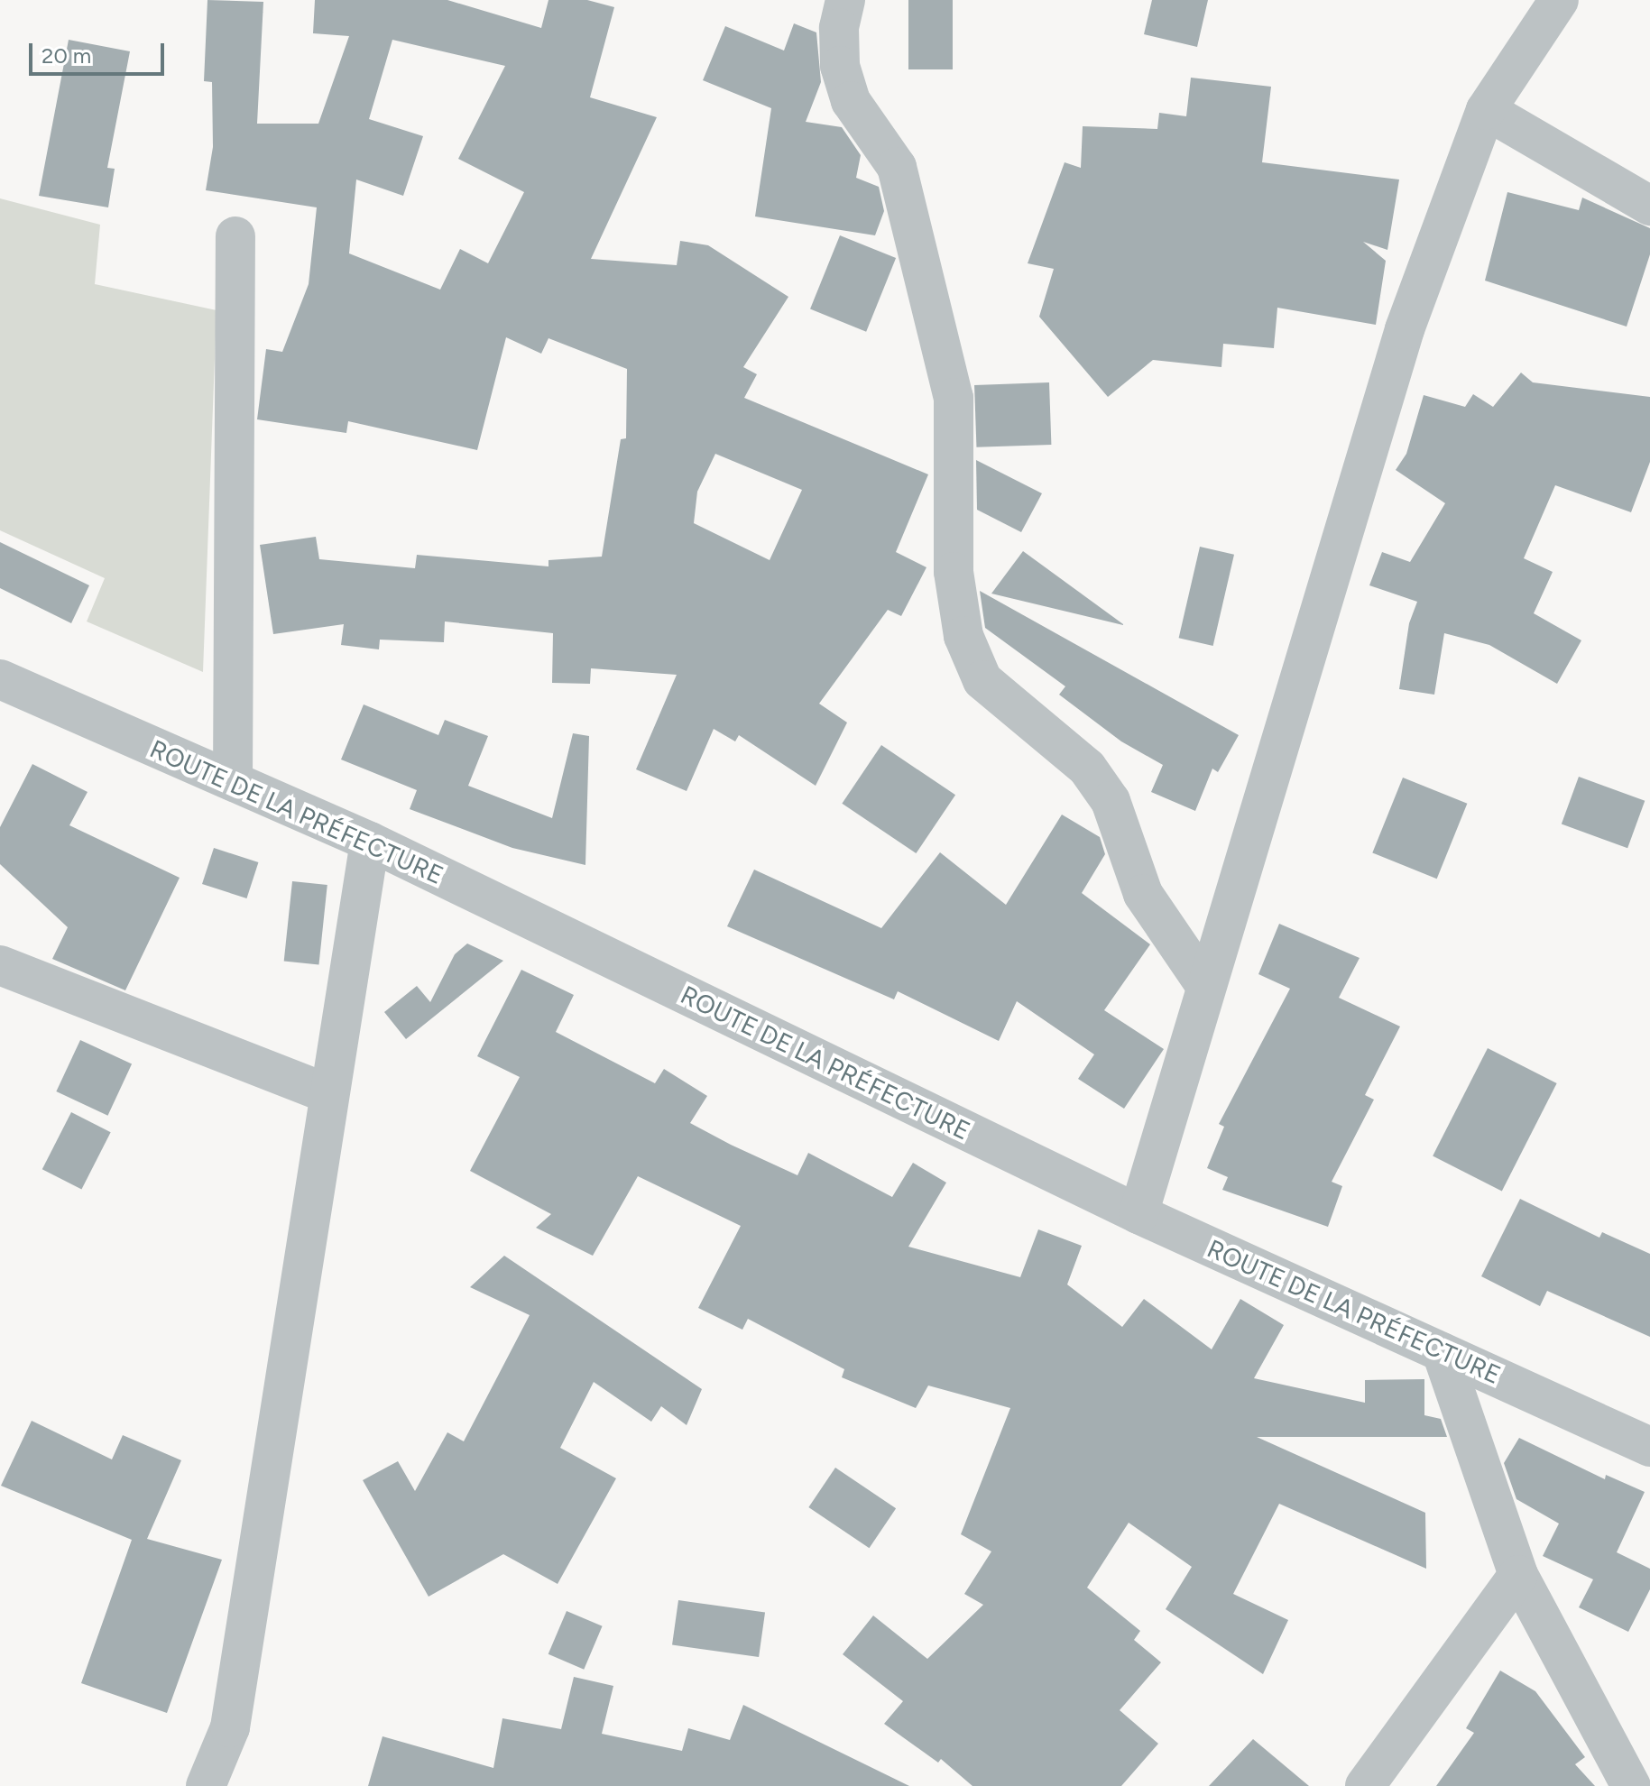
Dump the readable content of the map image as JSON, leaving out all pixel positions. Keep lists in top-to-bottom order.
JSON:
{
  "streets": {
    "street": ["ROUTE DE LA PRÉFECTURE"]
  },
  "scale_bar": "20 m"
}
